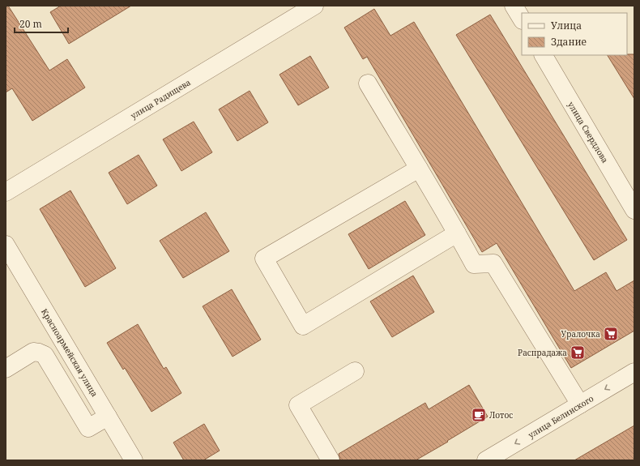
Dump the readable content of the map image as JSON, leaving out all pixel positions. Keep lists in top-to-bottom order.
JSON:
{
  "streets": {
    "street": [
      "улица Радищева",
      "улица Свердлова",
      "Красноармейская улица",
      "улица Белинского"
    ]
  },
  "one_way": ["улица Белинского"],
  "places": {
    "supermarket": ["Уралочка", "Распрадажа"],
    "cafe": ["Лотос"]
  },
  "legend": ["Улица", "Здание"],
  "scale_bar": "20 m"
}
